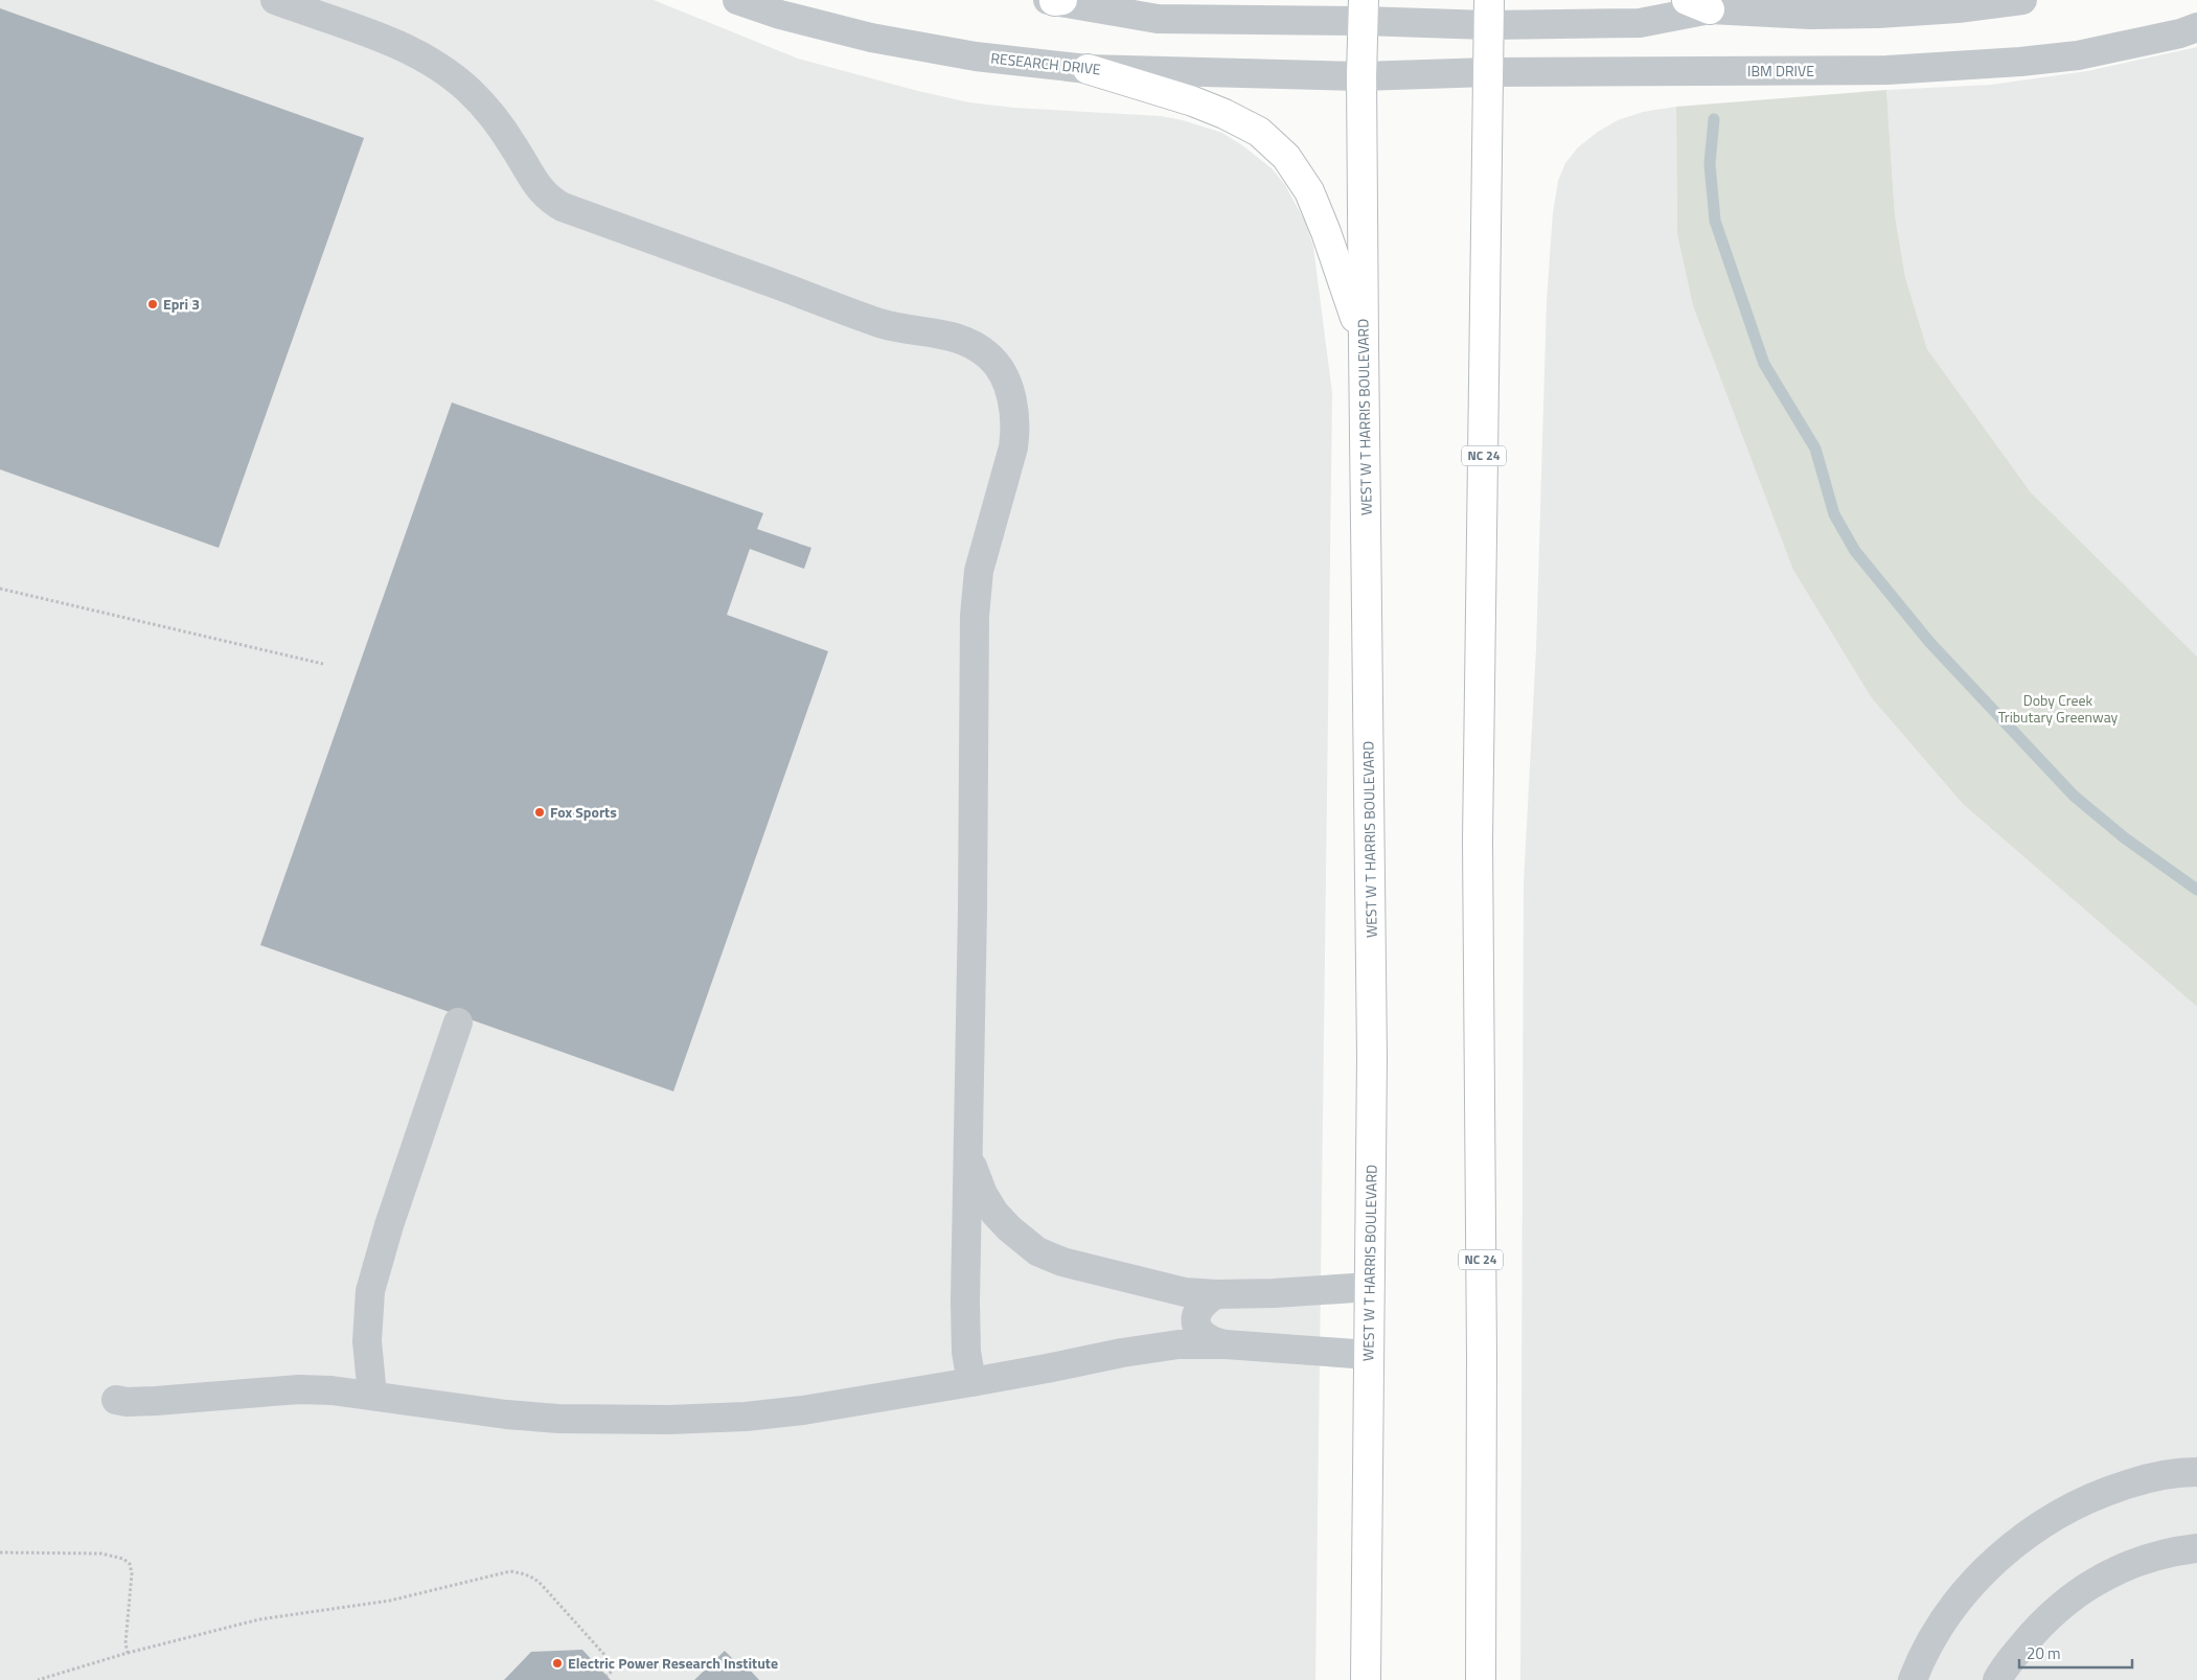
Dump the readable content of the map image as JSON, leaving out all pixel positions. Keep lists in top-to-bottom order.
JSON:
{
  "streets": {
    "main road": ["WEST W T HARRIS BOULEVARD", "NC 24"],
    "street": ["RESEARCH DRIVE", "IBM DRIVE"]
  },
  "crossings": [
    ["RESEARCH DRIVE", "IBM DRIVE"],
    ["RESEARCH DRIVE", "WEST W T HARRIS BOULEVARD"],
    ["IBM DRIVE", "WEST W T HARRIS BOULEVARD"],
    ["IBM DRIVE", "NC 24"]
  ],
  "parks": ["Doby Creek Tributary Greenway"],
  "places": ["Epri 3", "Fox Sports", "Electric Power Research Institute"],
  "scale_bar": "20 m"
}
